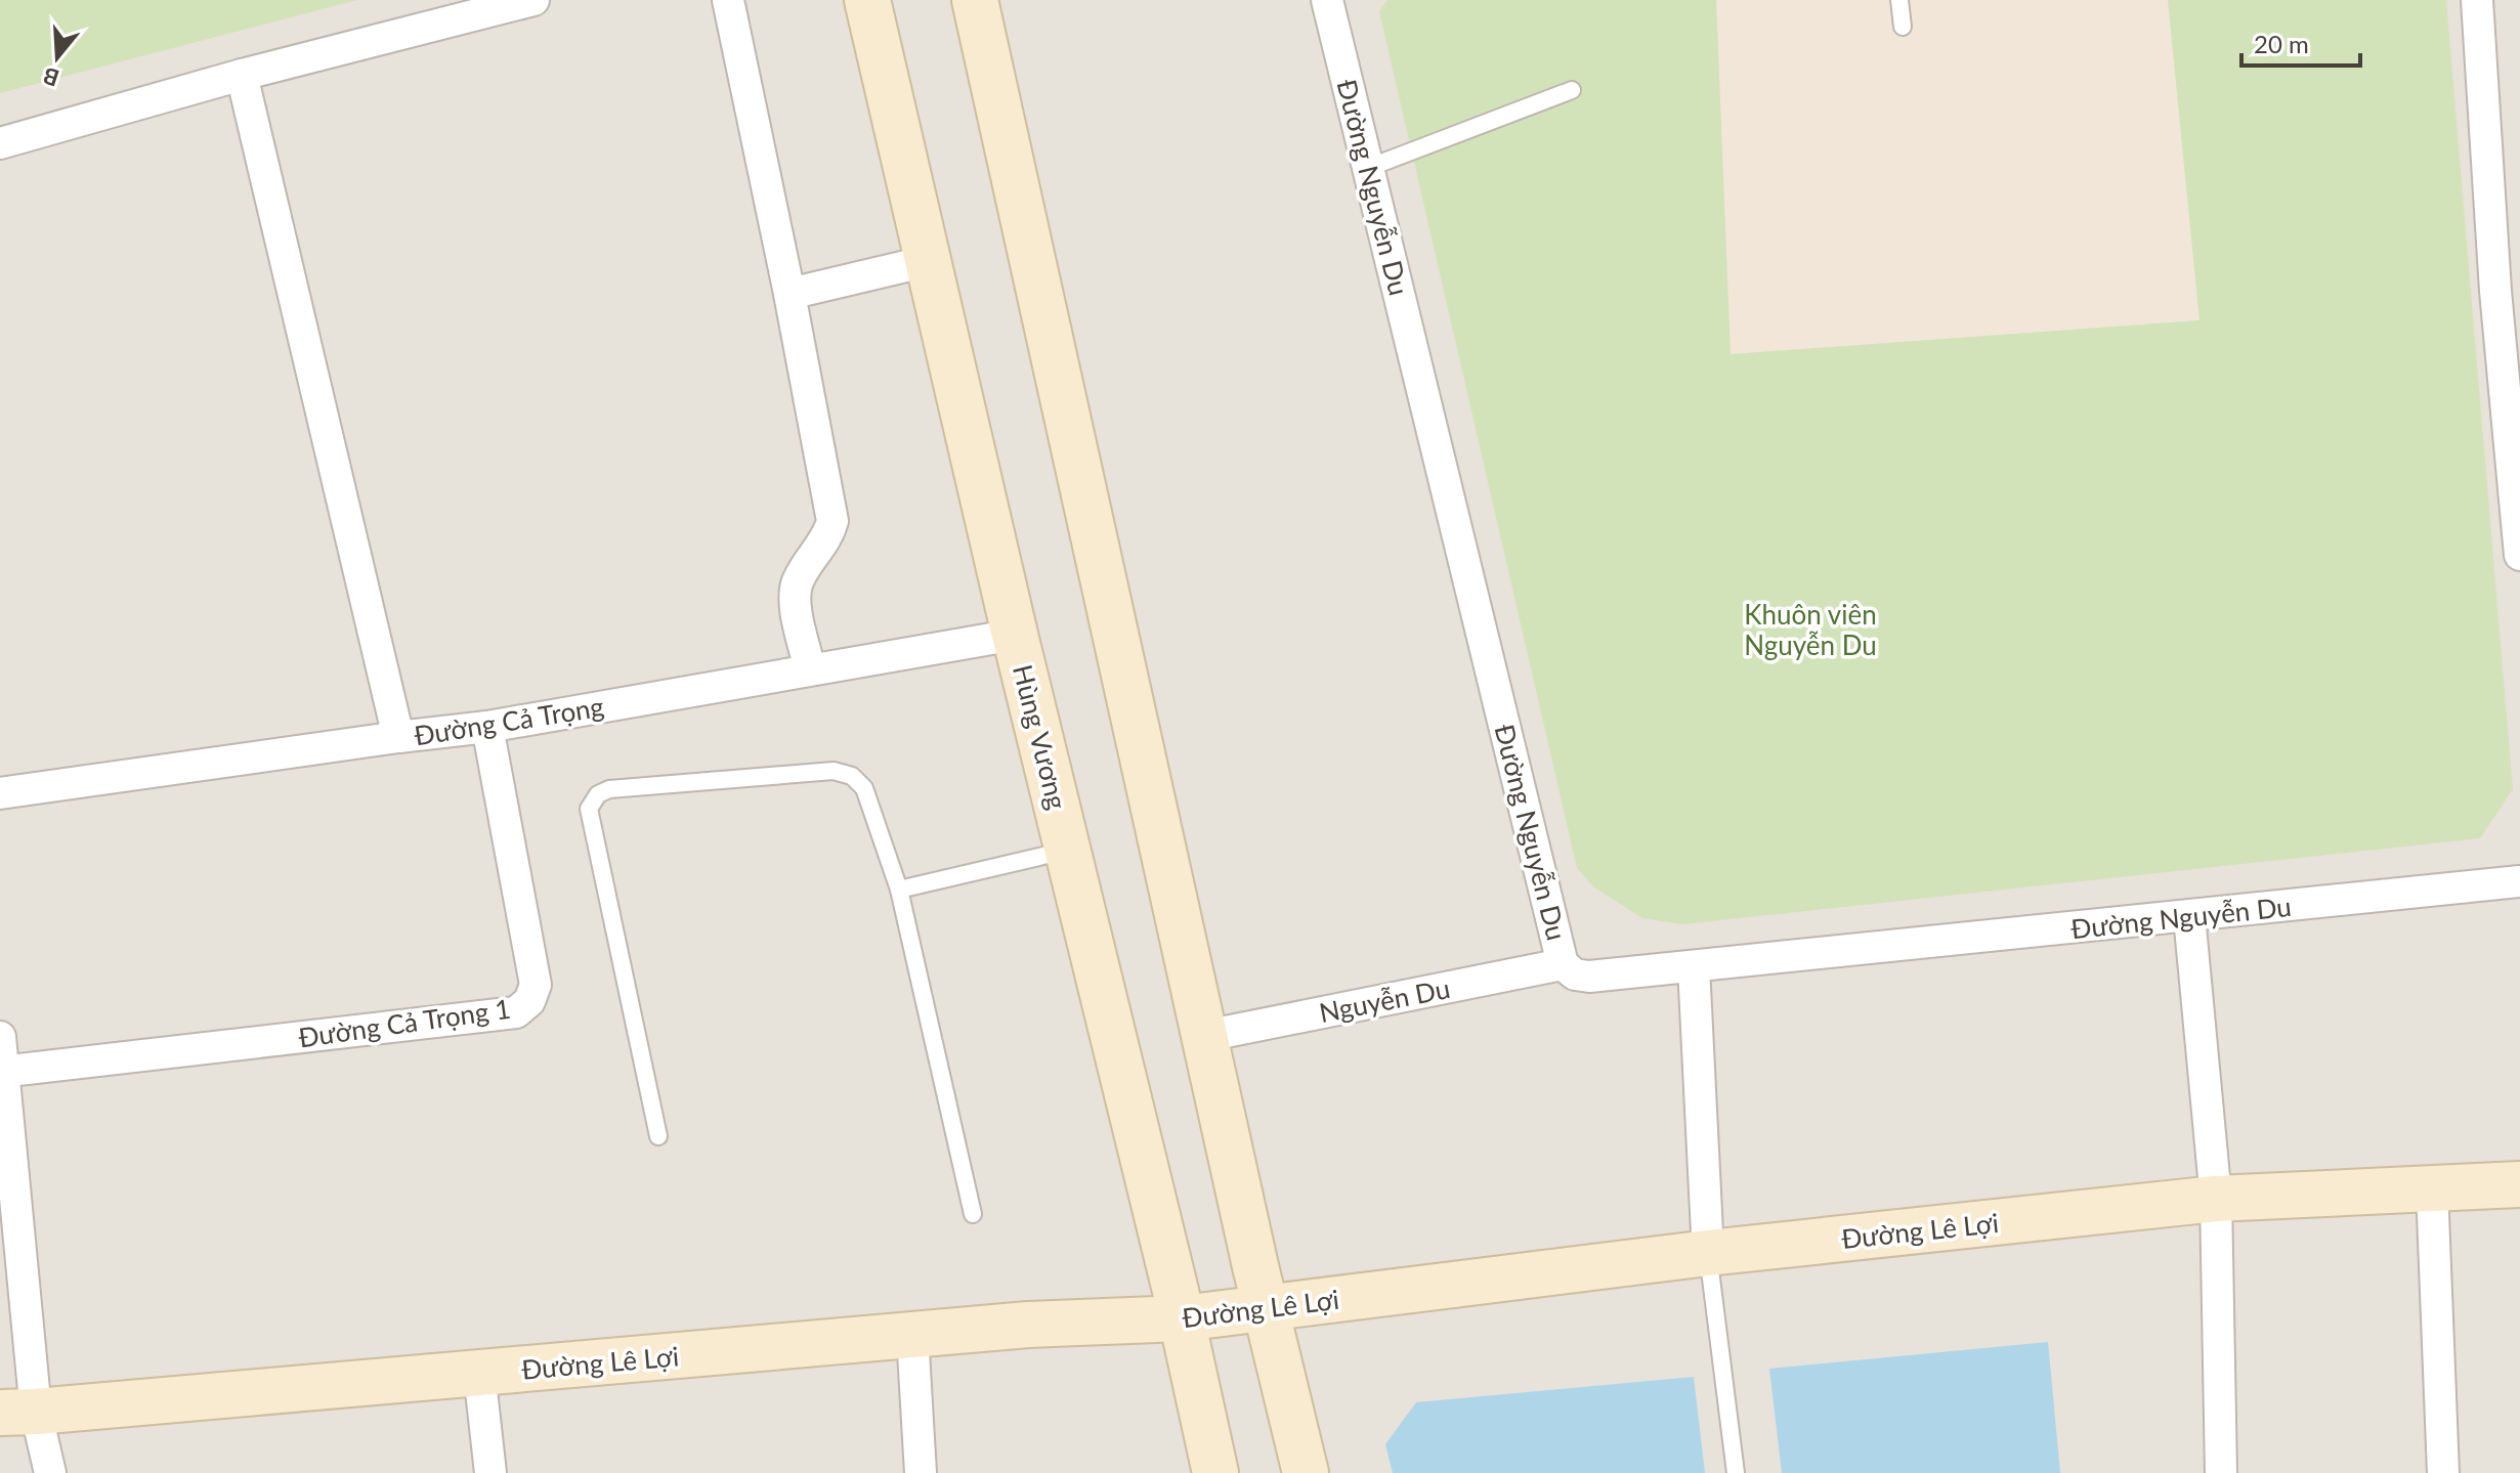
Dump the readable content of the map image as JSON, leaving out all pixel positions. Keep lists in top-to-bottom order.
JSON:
{
  "streets": {
    "main road": ["Hùng Vương", "Đường Lê Lợi"],
    "street": [
      "Đường Nguyễn Du",
      "Đường Cả Trọng",
      "Nguyễn Du",
      "Đường Cả Trọng 1"
    ]
  },
  "crossings": [
    ["Đường Nguyễn Du", "Nguyễn Du"],
    ["Đường Cả Trọng", "Hùng Vương"],
    ["Đường Cả Trọng", "Đường Cả Trọng 1"],
    ["Hùng Vương", "Đường Lê Lợi"]
  ],
  "parks": ["Khuôn viên Nguyễn Du"],
  "scale_bar": "20 m",
  "north": "bottom"
}
